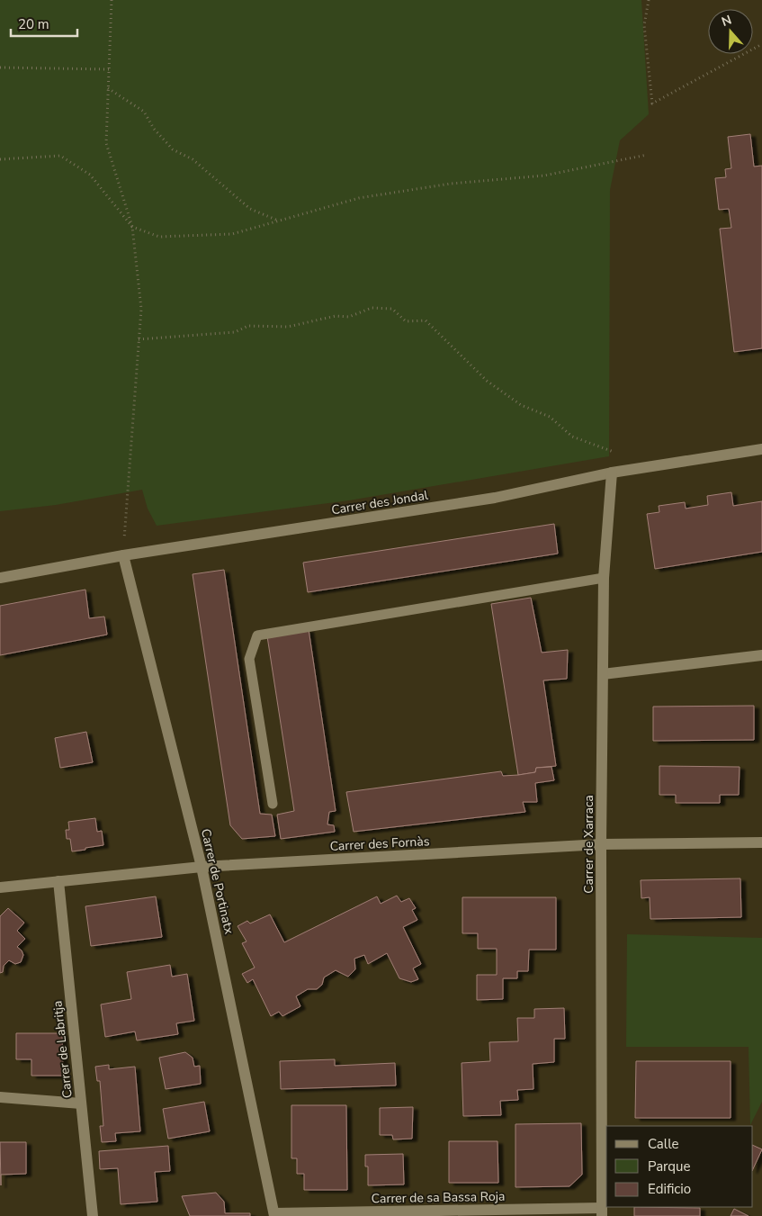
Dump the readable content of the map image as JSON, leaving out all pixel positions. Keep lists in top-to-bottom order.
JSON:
{
  "streets": {
    "street": [
      "Carrer des Jondal",
      "Carrer des Fornàs",
      "Carrer de Xarraca",
      "Carrer de Portinatx",
      "Carrer de Labritja",
      "Carrer de sa Bassa Roja"
    ]
  },
  "crossings": [
    ["Carrer des Jondal", "Carrer de Xarraca"],
    ["Carrer des Jondal", "Carrer de Portinatx"],
    ["Carrer des Fornàs", "Carrer de Xarraca"],
    ["Carrer des Fornàs", "Carrer de Portinatx"],
    ["Carrer des Fornàs", "Carrer de Labritja"],
    ["Carrer de Xarraca", "Carrer de sa Bassa Roja"],
    ["Carrer de Portinatx", "Carrer de sa Bassa Roja"]
  ],
  "legend": ["Calle", "Parque", "Edificio"],
  "scale_bar": "20 m",
  "north": "top"
}
